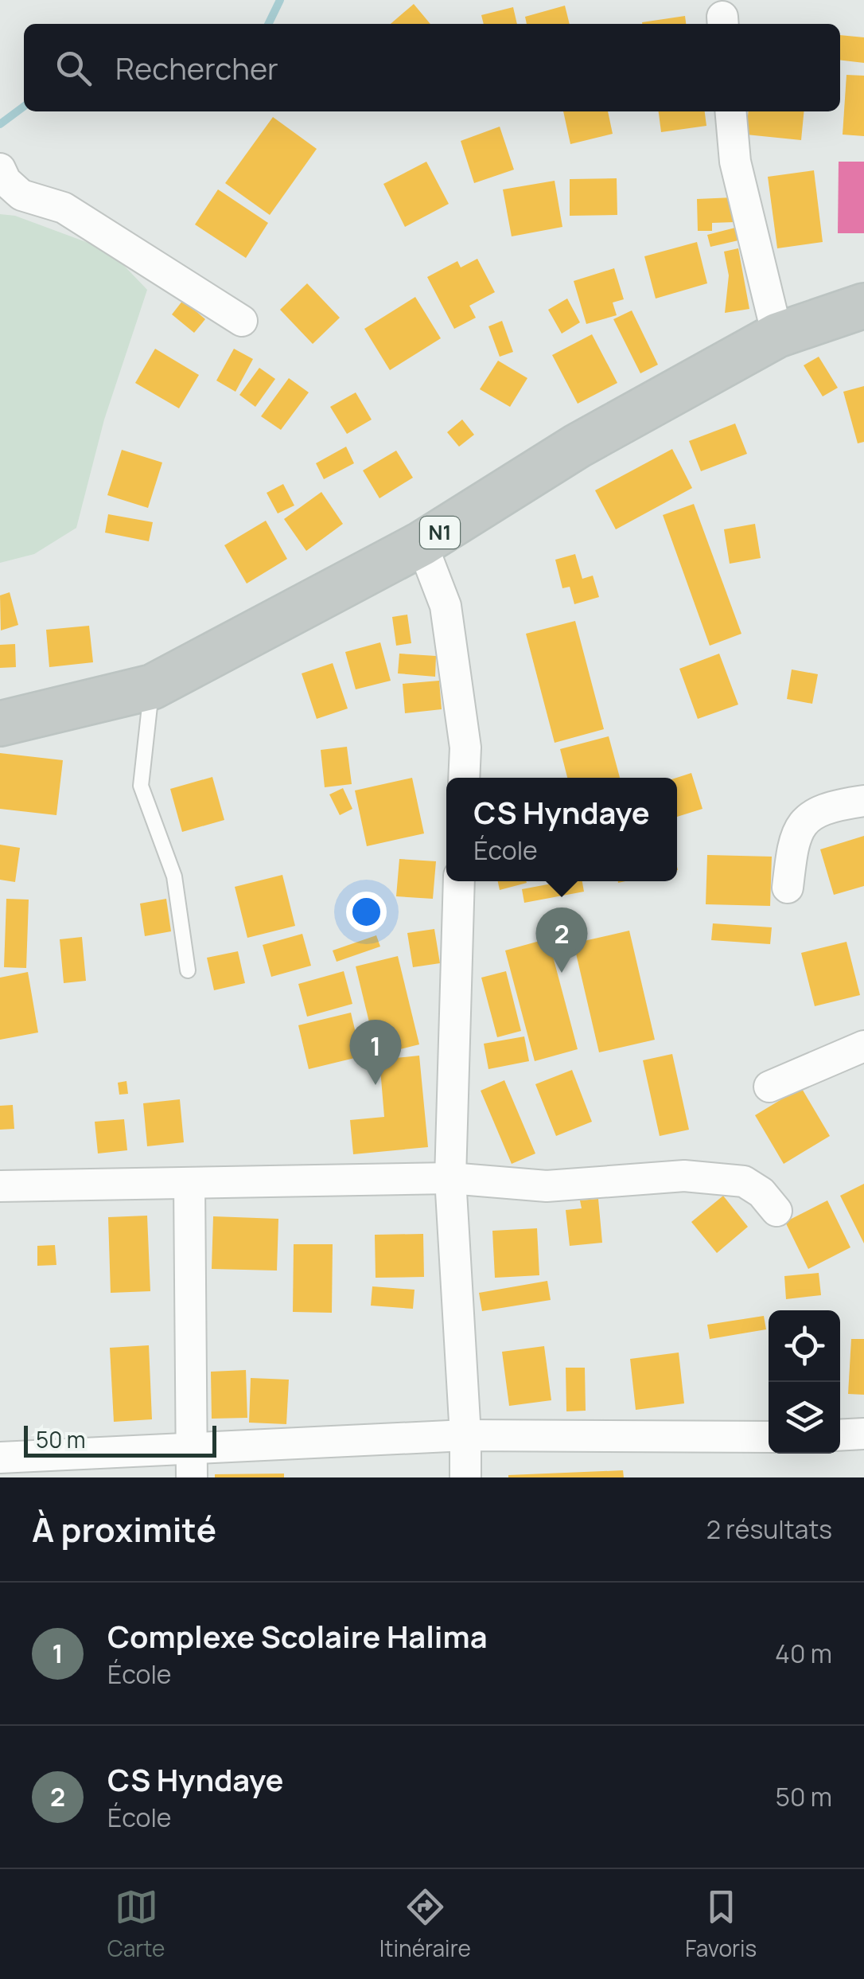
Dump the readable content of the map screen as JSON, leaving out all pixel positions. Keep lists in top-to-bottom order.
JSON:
{
  "streets": {
    "highway": ["N1"]
  },
  "scale_bar": "50 m",
  "page": {
    "search": "Rechercher",
    "popup": ["CS Hyndaye", "École"],
    "pins": ["2", "1"],
    "scale": "50 m",
    "heading": ["À proximité", "2 résultats"],
    "list": [
      {
        "mark": "1",
        "name": "Complexe Scolaire Halima",
        "note": "École",
        "value": "40 m"
      },
      {
        "mark": "2",
        "name": "CS Hyndaye",
        "note": "École",
        "value": "50 m"
      }
    ],
    "nav": ["Carte", "Itinéraire", "Favoris"]
  }
}
